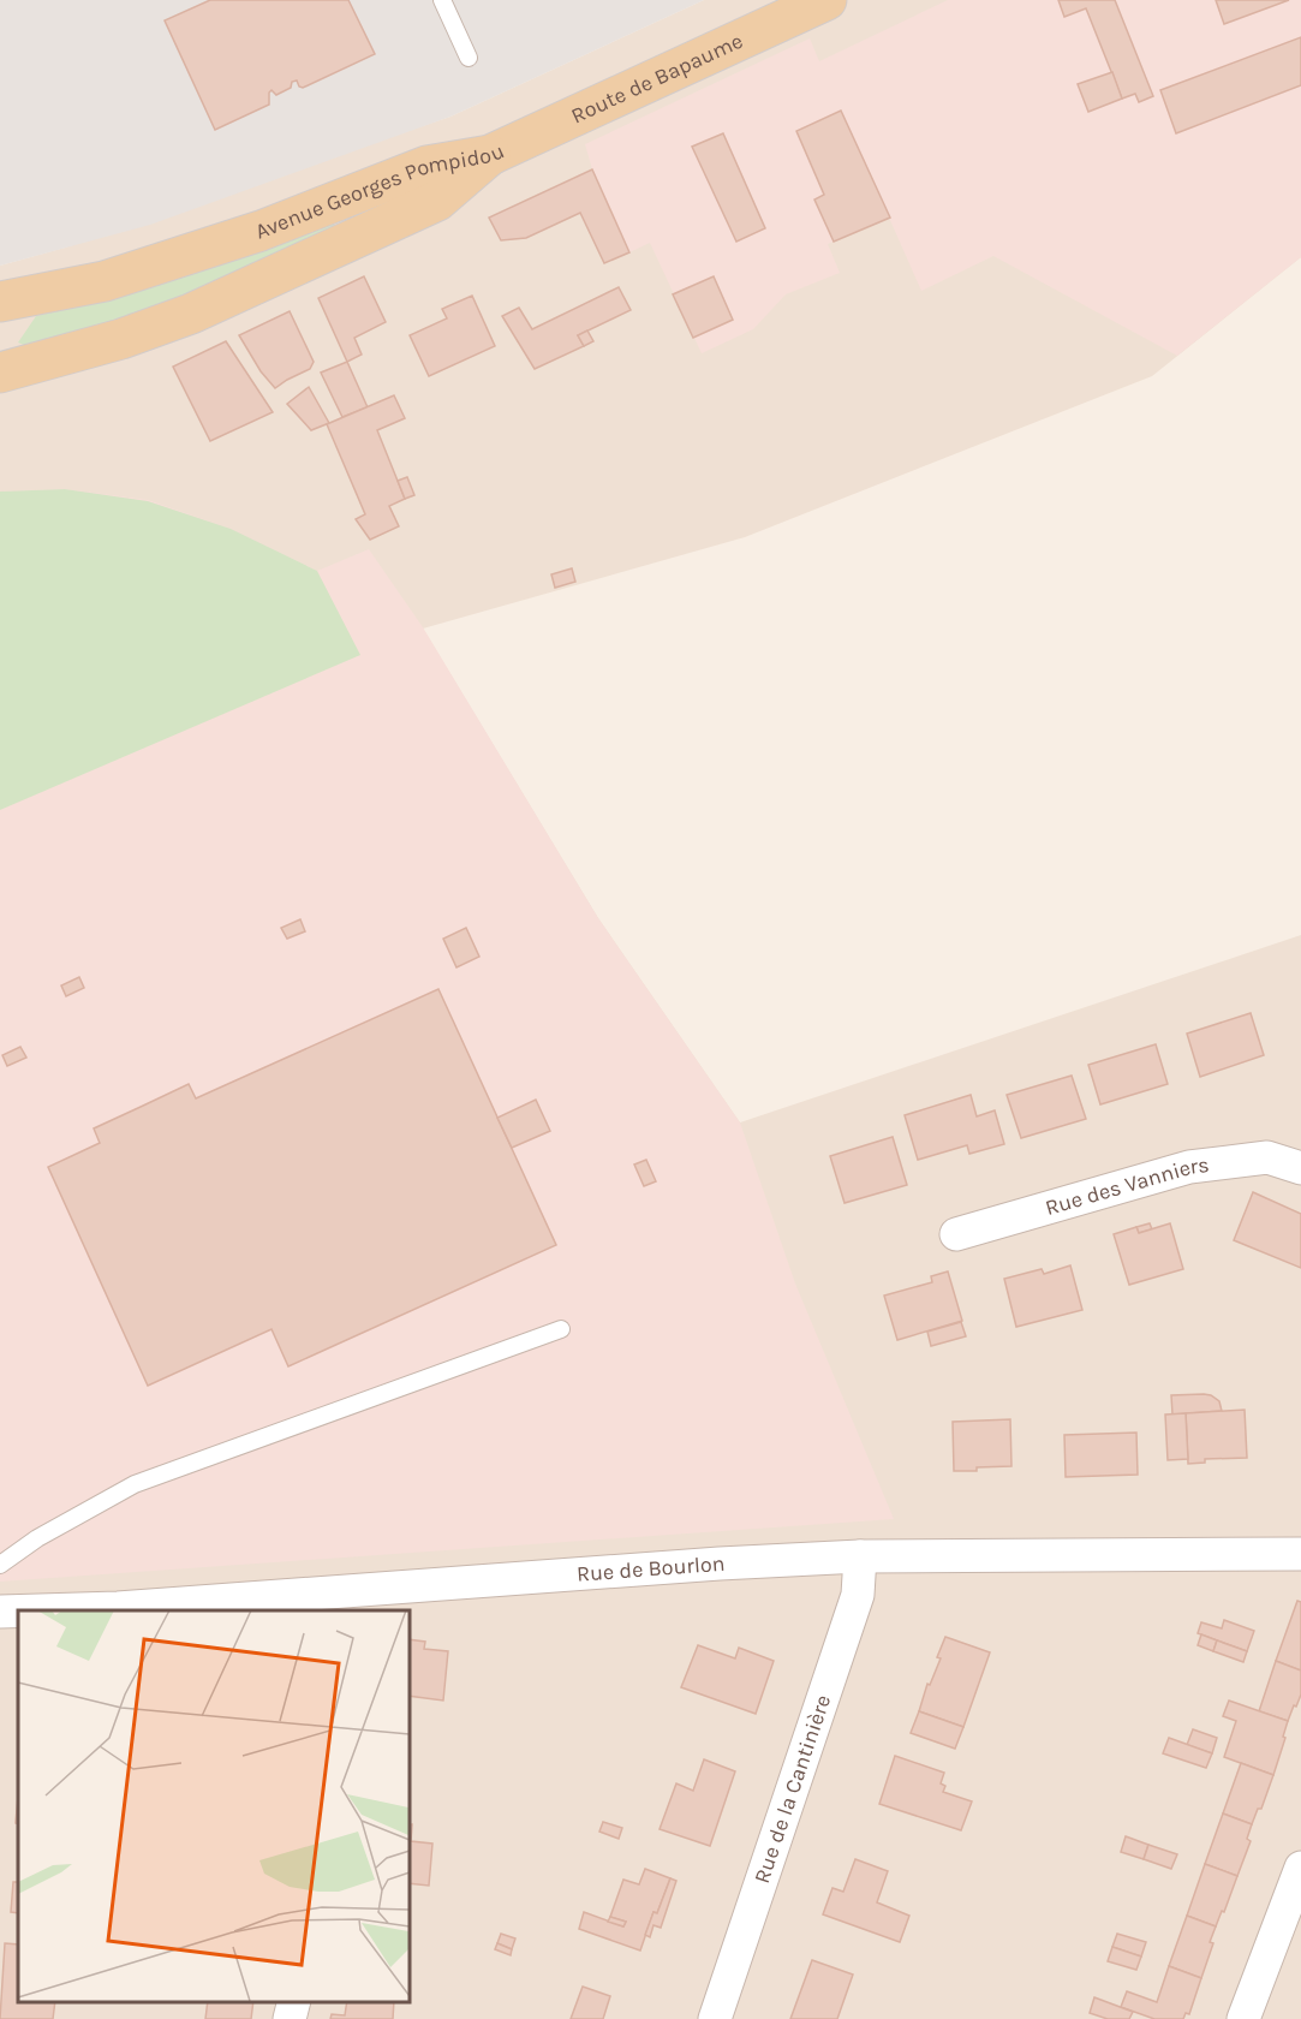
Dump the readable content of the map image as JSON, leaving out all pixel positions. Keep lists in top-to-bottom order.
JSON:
{
  "streets": {
    "main road": ["Route de Bapaume", "Avenue Georges Pompidou"],
    "street": ["Rue des Vanniers", "Rue de Bourlon", "Rue de la Cantinière"]
  },
  "crossings": [
    ["Route de Bapaume", "Avenue Georges Pompidou"],
    ["Rue de Bourlon", "Rue de la Cantinière"]
  ]
}
